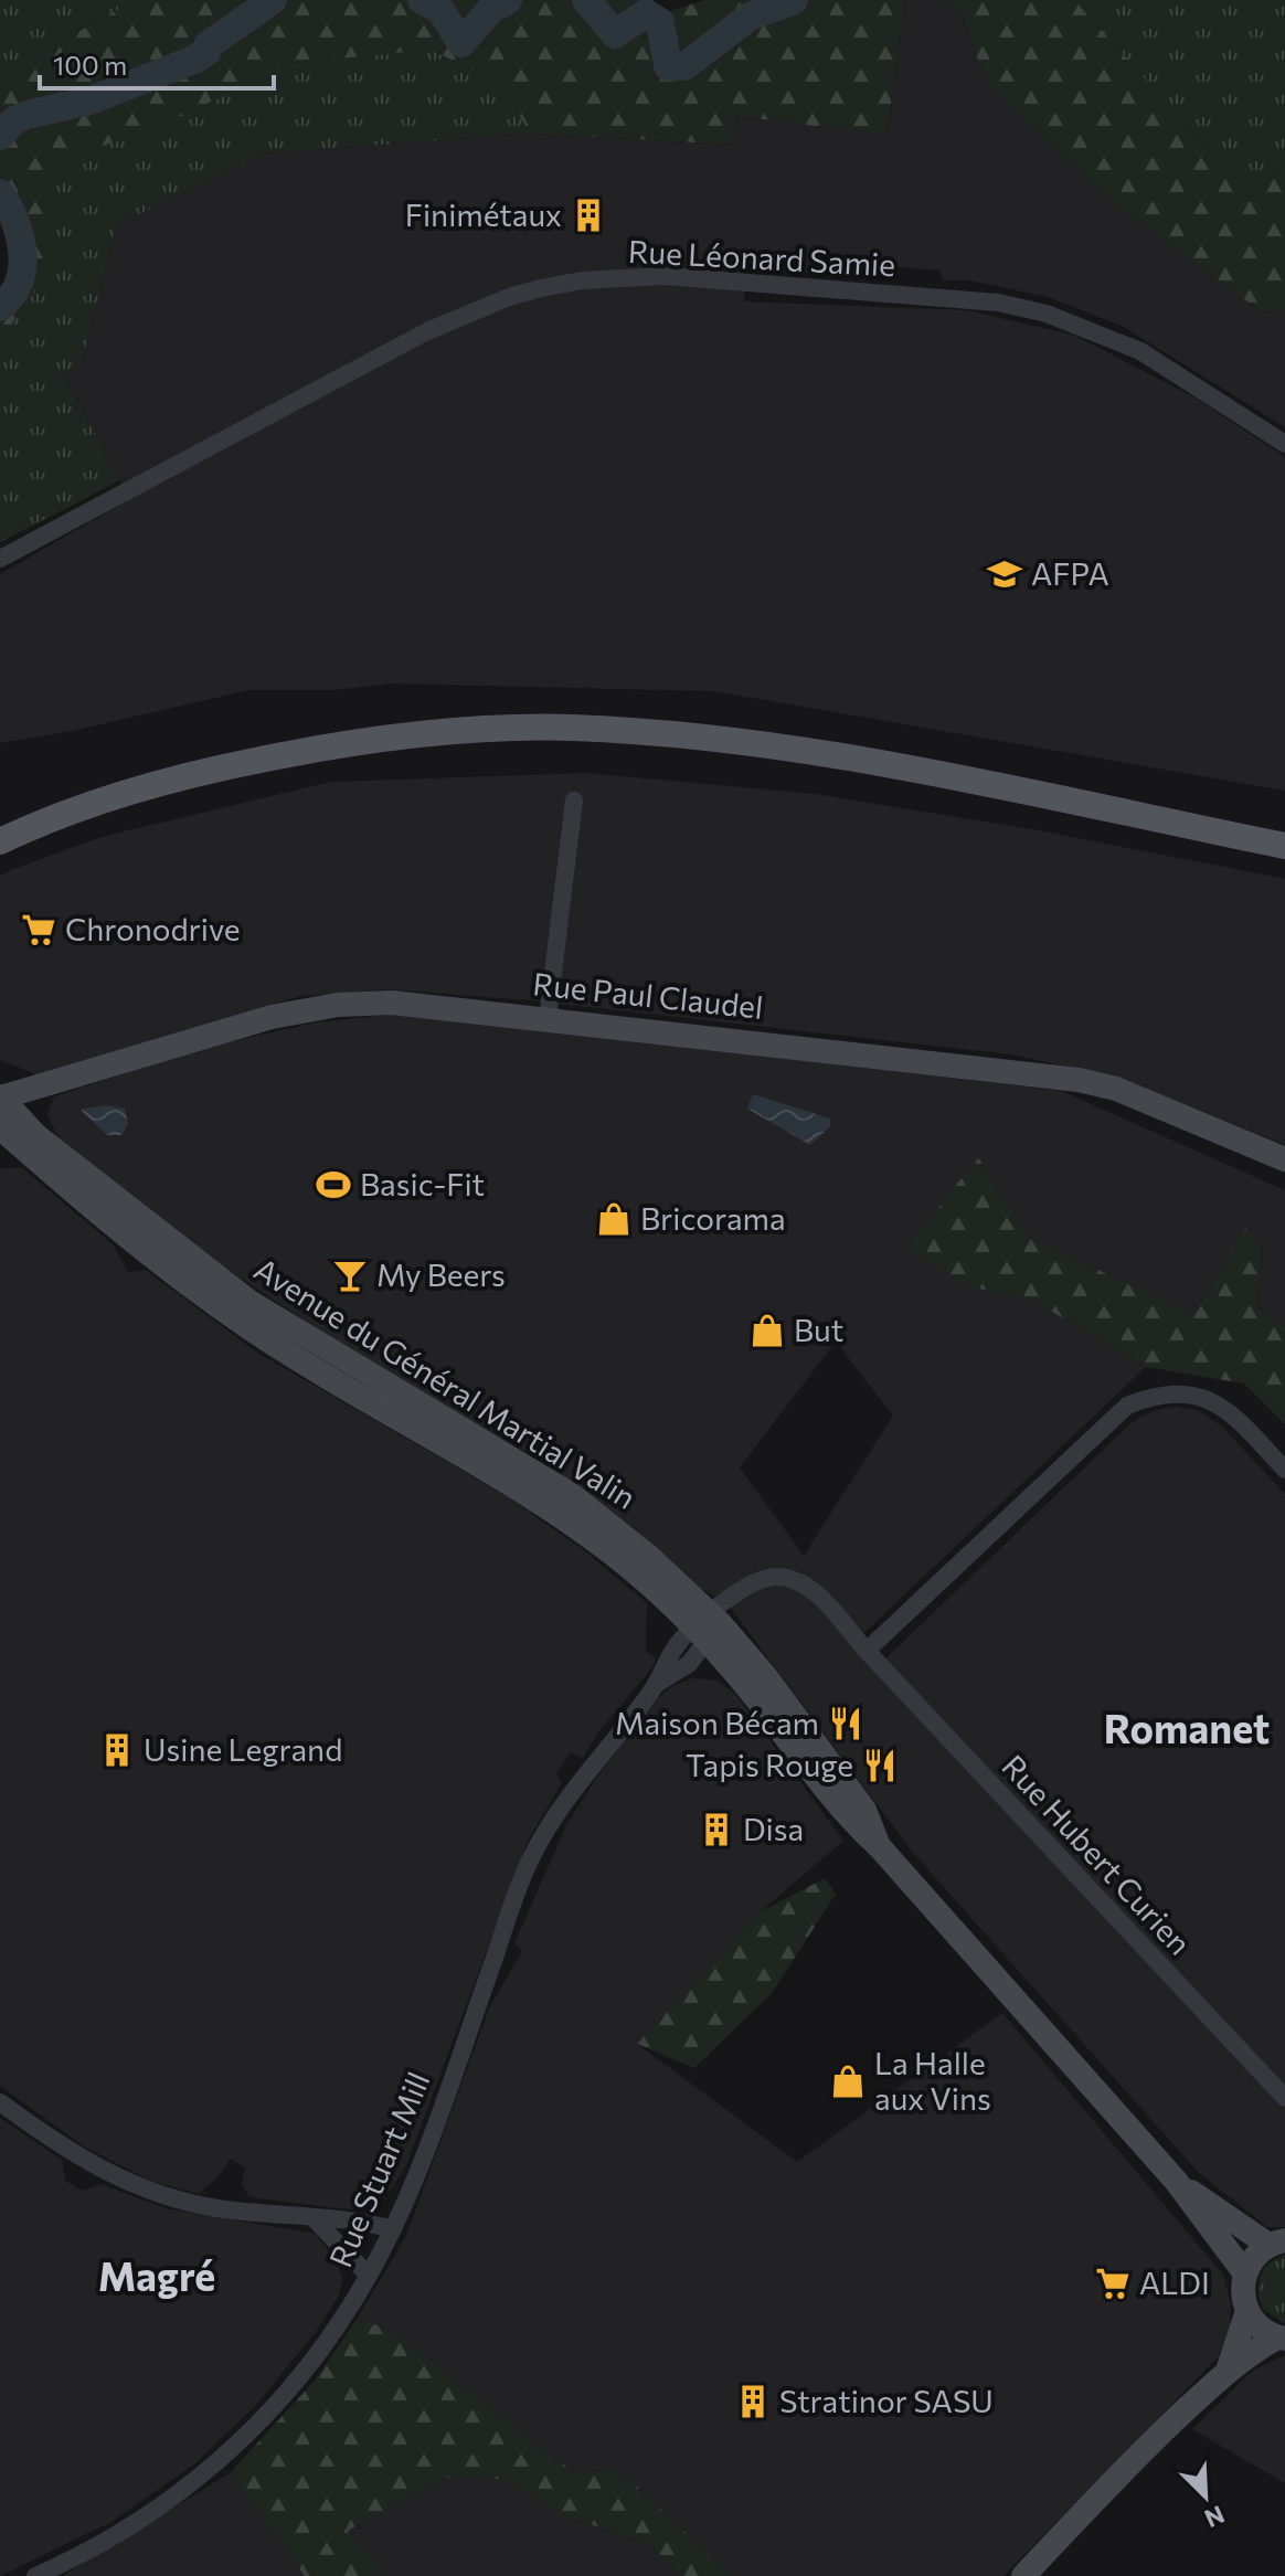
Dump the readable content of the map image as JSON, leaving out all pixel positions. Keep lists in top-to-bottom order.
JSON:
{
  "streets": {
    "main road": ["Rue Paul Claudel", "Avenue du Général Martial Valin"],
    "street": ["Rue Léonard Samie", "Rue Hubert Curien", "Rue Stuart Mill"]
  },
  "crossings": [
    ["Rue Paul Claudel", "Avenue du Général Martial Valin"],
    ["Avenue du Général Martial Valin", "Rue Hubert Curien"],
    ["Avenue du Général Martial Valin", "Rue Stuart Mill"],
    ["Rue Hubert Curien", "Rue Stuart Mill"]
  ],
  "districts": ["Romanet", "Magré"],
  "places": {
    "building": [
      "Finimétaux",
      "Usine Legrand",
      "Disa",
      "Stratinor SASU"
    ],
    "school or university": ["AFPA"],
    "supermarket": ["Chronodrive", "ALDI"],
    "sports": ["Basic-Fit"],
    "shop": ["Bricorama", "But", "La Halle aux Vins"],
    "bar": ["My Beers"],
    "restaurant": ["Maison Bécam", "Tapis Rouge"]
  },
  "scale_bar": "100 m",
  "north": "bottom right"
}
